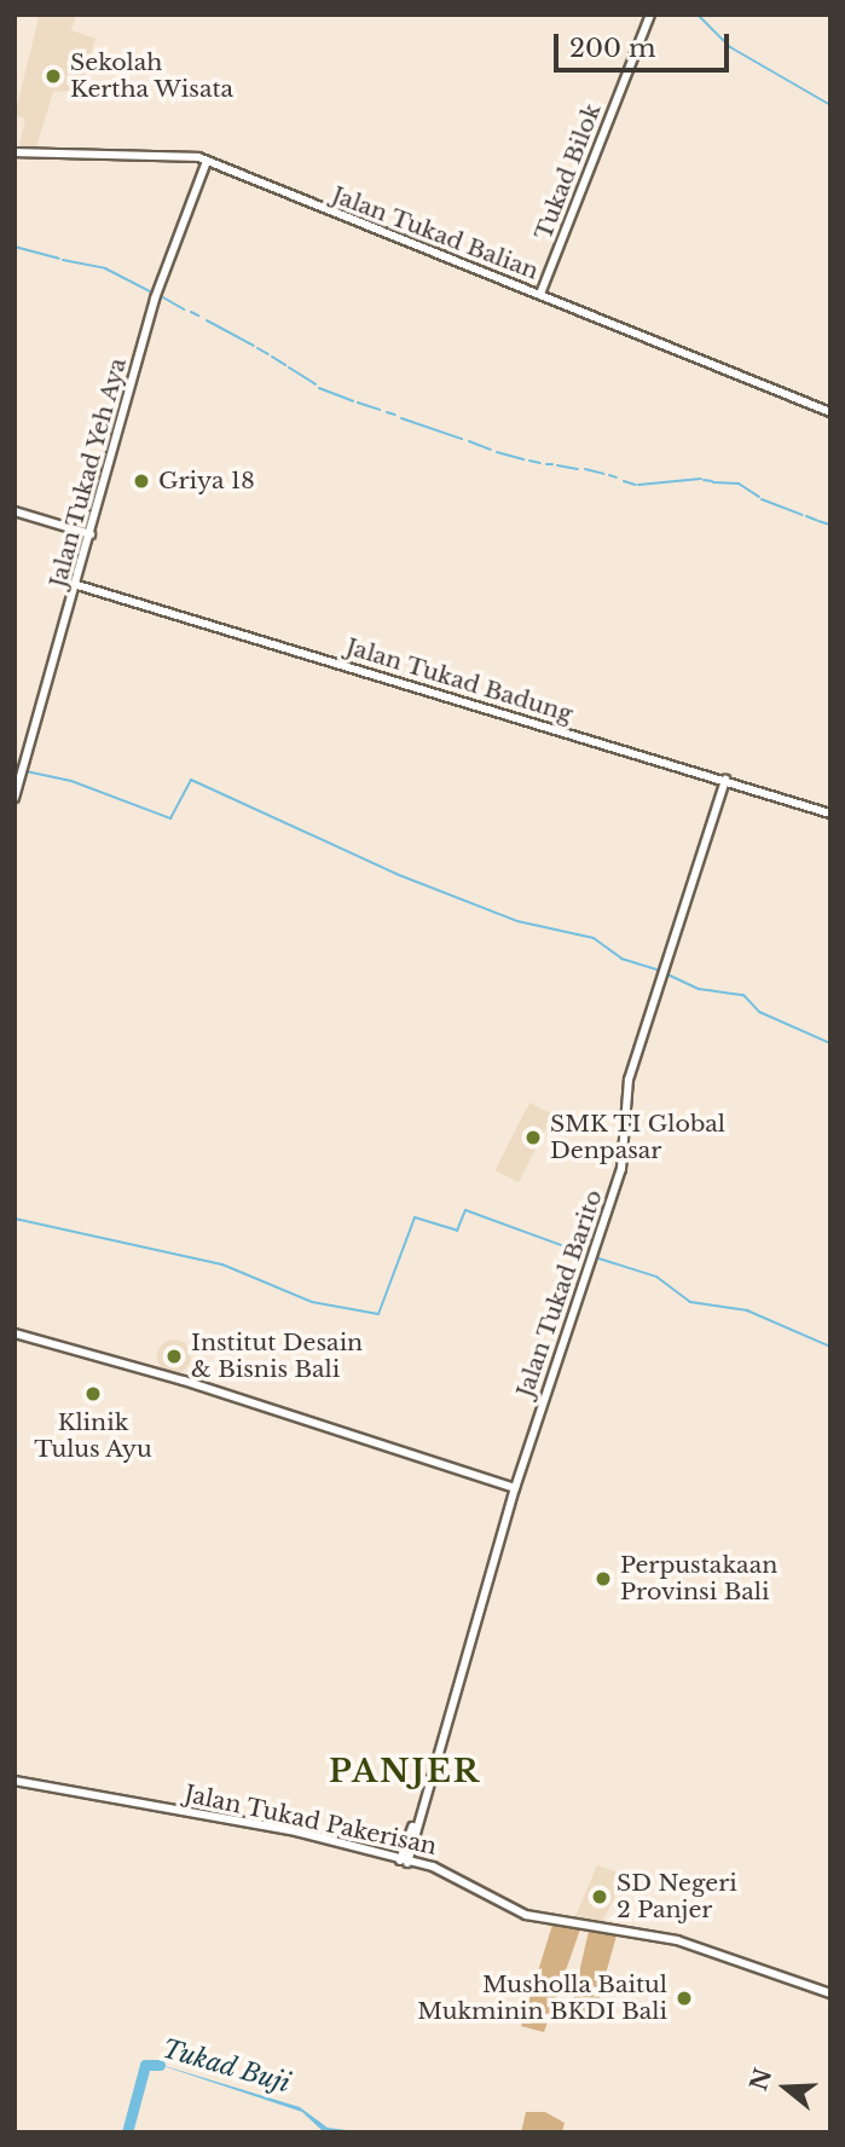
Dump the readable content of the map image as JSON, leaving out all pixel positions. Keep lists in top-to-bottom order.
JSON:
{
  "streets": {
    "street": [
      "Tukad Bilok",
      "Jalan Tukad Balian",
      "Jalan Tukad Yeh Aya",
      "Jalan Tukad Badung",
      "Jalan Tukad Barito",
      "Jalan Tukad Pakerisan"
    ]
  },
  "crossings": [
    ["Tukad Bilok", "Jalan Tukad Balian"],
    ["Jalan Tukad Balian", "Jalan Tukad Yeh Aya"],
    ["Jalan Tukad Yeh Aya", "Jalan Tukad Badung"],
    ["Jalan Tukad Badung", "Jalan Tukad Barito"],
    ["Jalan Tukad Barito", "Jalan Tukad Pakerisan"]
  ],
  "districts": ["PANJER"],
  "water": ["Tukad Buji"],
  "places": [
    "Sekolah Kertha Wisata",
    "Griya 18",
    "SMK TI Global Denpasar",
    "Institut Desain & Bisnis Bali",
    "Klinik Tulus Ayu",
    "Perpustakaan Provinsi Bali",
    "SD Negeri 2 Panjer",
    "Musholla Baitul Mukminin BKDI Bali"
  ],
  "scale_bar": "200 m",
  "north": "left"
}
